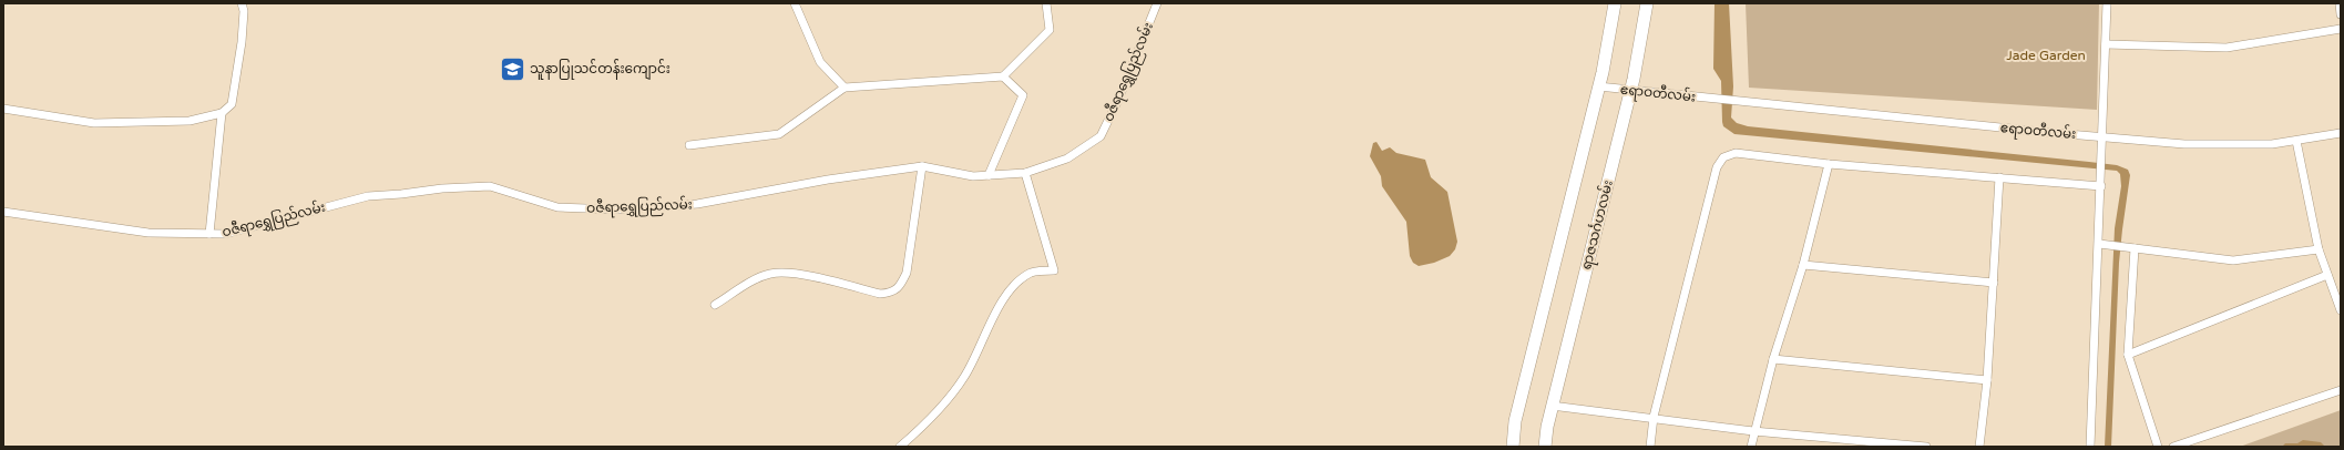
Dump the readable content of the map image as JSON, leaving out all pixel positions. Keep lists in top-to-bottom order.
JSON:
{
  "streets": {
    "main road": ["ရာဇသင်္ဂဟလမ်း"],
    "street": ["ဝဇီရာရွှေပြည်လမ်း", "ဧရာဝတီလမ်း"]
  },
  "crossings": [
    ["ဧရာဝတီလမ်း", "ရာဇသင်္ဂဟလမ်း"]
  ],
  "parks": ["Jade Garden"],
  "places": {
    "school or university": ["သူနာပြုသင်တန်းကျောင်း"]
  }
}
